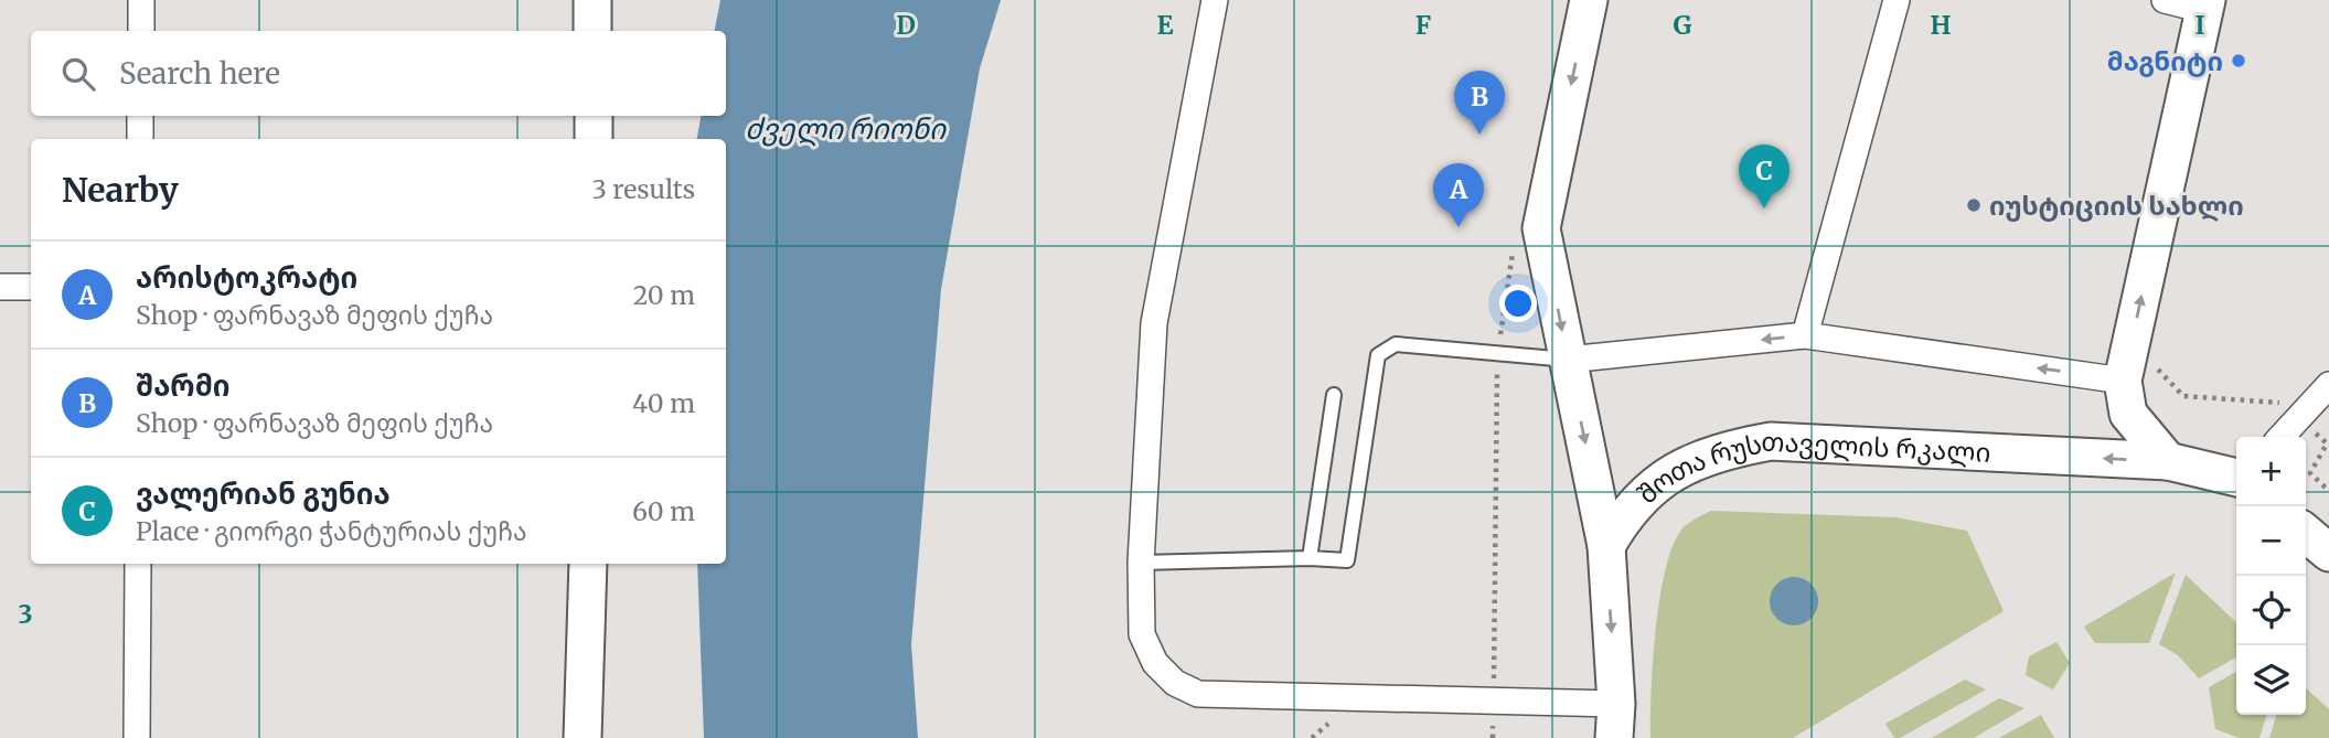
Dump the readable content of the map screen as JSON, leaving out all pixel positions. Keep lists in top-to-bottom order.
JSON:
{
  "streets": {
    "main road": ["შოთა რუსთაველის რკალი"]
  },
  "one_way": ["შოთა რუსთაველის რკალი"],
  "water": ["ძველი რიონი"],
  "places": ["მაგნიტი", "იუსტიციის სახლი"],
  "page": {
    "search": "Search here",
    "pins": ["B", "C", "A"],
    "heading": ["Nearby", "3 results"],
    "list": [
      {
        "mark": "A",
        "name": "არისტოკრატი",
        "note": "Shop · ფარნავაზ მეფის ქუჩა",
        "value": "20 m"
      },
      {
        "mark": "B",
        "name": "შარმი",
        "note": "Shop · ფარნავაზ მეფის ქუჩა",
        "value": "40 m"
      },
      {
        "mark": "C",
        "name": "ვალერიან გუნია",
        "note": "Place · გიორგი ჭანტურიას ქუჩა",
        "value": "60 m"
      }
    ],
    "map_buttons": ["+", "−"]
  },
  "grid": {
    "columns": [
      "D",
      "E",
      "F",
      "G",
      "H",
      "I"
    ],
    "rows": ["3"]
  }
}
